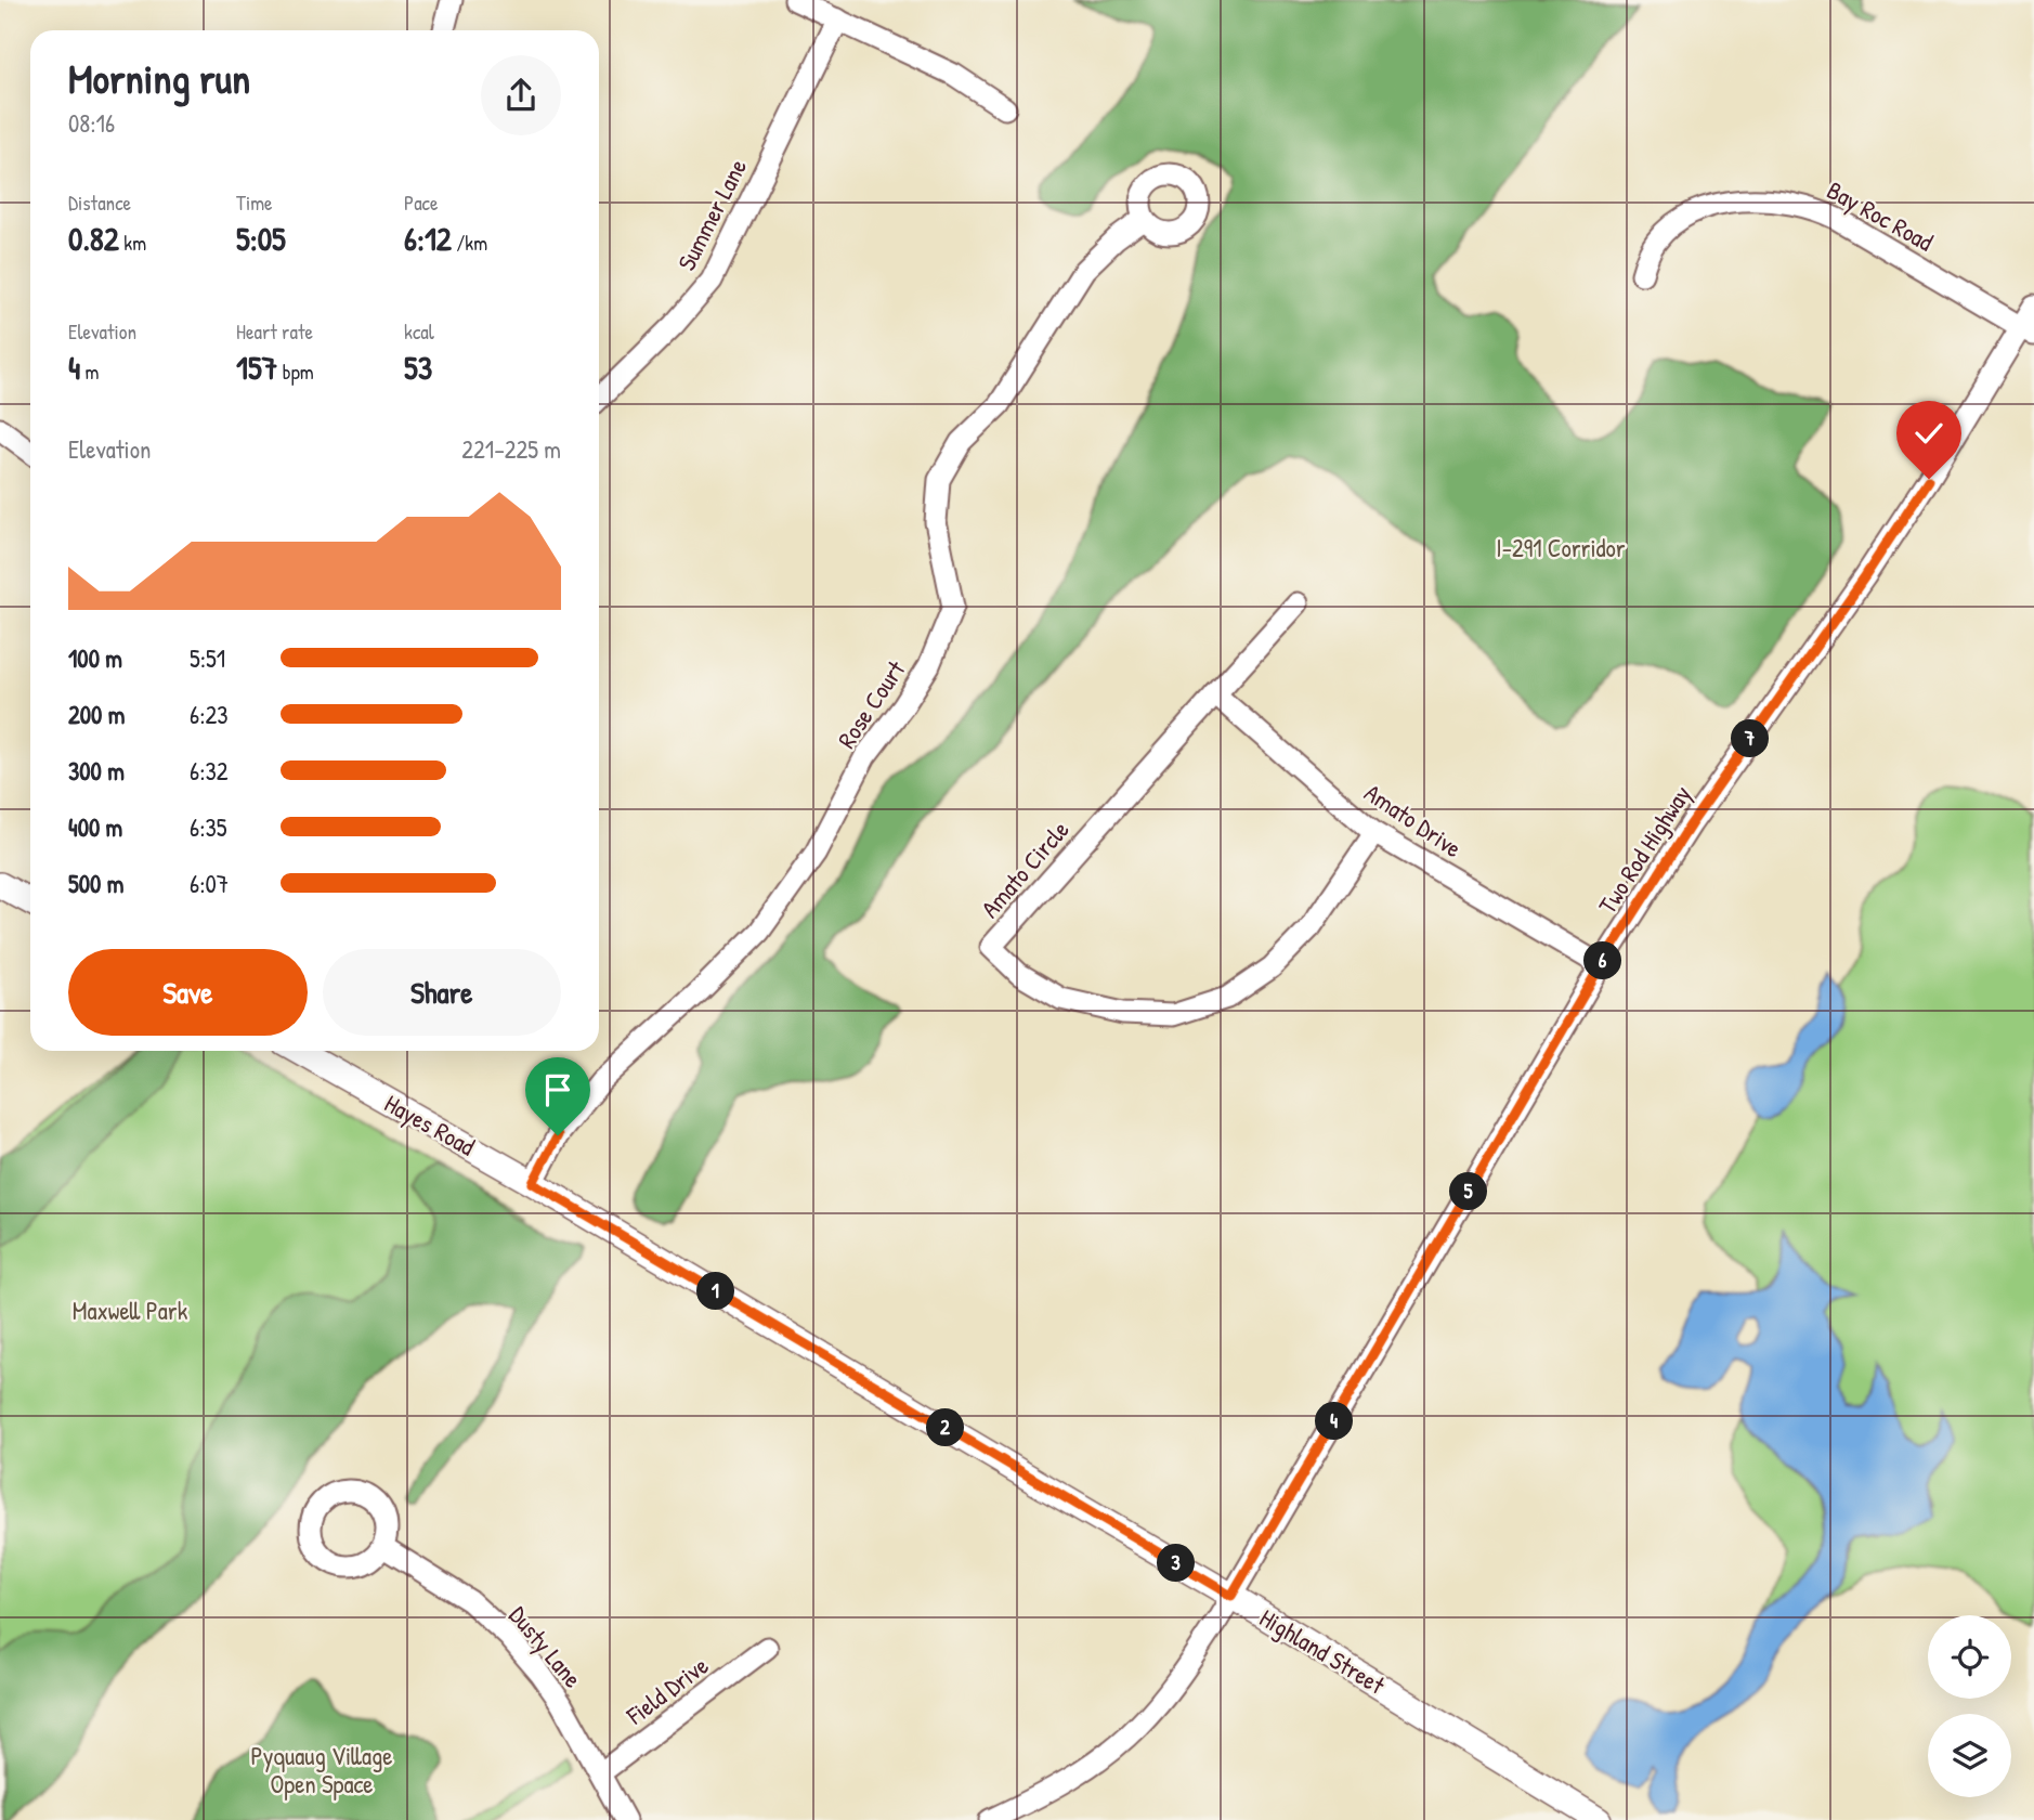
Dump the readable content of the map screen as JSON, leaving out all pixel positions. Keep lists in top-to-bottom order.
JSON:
{
  "streets": {
    "main road": ["Hayes Road", "Highland Street"],
    "street": [
      "Summer Lane",
      "Bay Roc Road",
      "Rose Court",
      "Amato Drive",
      "Two Rod Highway",
      "Amato Circle",
      "Dusty Lane",
      "Field Drive"
    ]
  },
  "crossings": [
    ["Bay Roc Road", "Two Rod Highway"],
    ["Rose Court", "Hayes Road"],
    ["Amato Drive", "Two Rod Highway"],
    ["Amato Drive", "Amato Circle"],
    ["Two Rod Highway", "Highland Street"],
    ["Hayes Road", "Highland Street"],
    ["Dusty Lane", "Field Drive"]
  ],
  "parks": ["I-291 Corridor", "Maxwell Park", "Pyquaug Village Open Space"],
  "page": {
    "heading": ["Morning run", "08:16"],
    "stats": [
      ["Distance", "0.82 km"],
      ["Time", "5:05"],
      ["Pace", "6:12 /km"],
      ["Elevation", "4 m"],
      ["Heart rate", "157 bpm"],
      ["kcal", "53"]
    ],
    "chart": ["Elevation", "221–225 m"],
    "list": [
      {
        "name": "100 m",
        "note": "5:51"
      },
      {
        "name": "200 m",
        "note": "6:23"
      },
      {
        "name": "300 m",
        "note": "6:32"
      },
      {
        "name": "400 m",
        "note": "6:35"
      },
      {
        "name": "500 m",
        "note": "6:07"
      }
    ],
    "pins": [
      "7",
      "6",
      "5",
      "1",
      "4",
      "2",
      "3"
    ],
    "buttons": ["Save", "Share"]
  }
}
